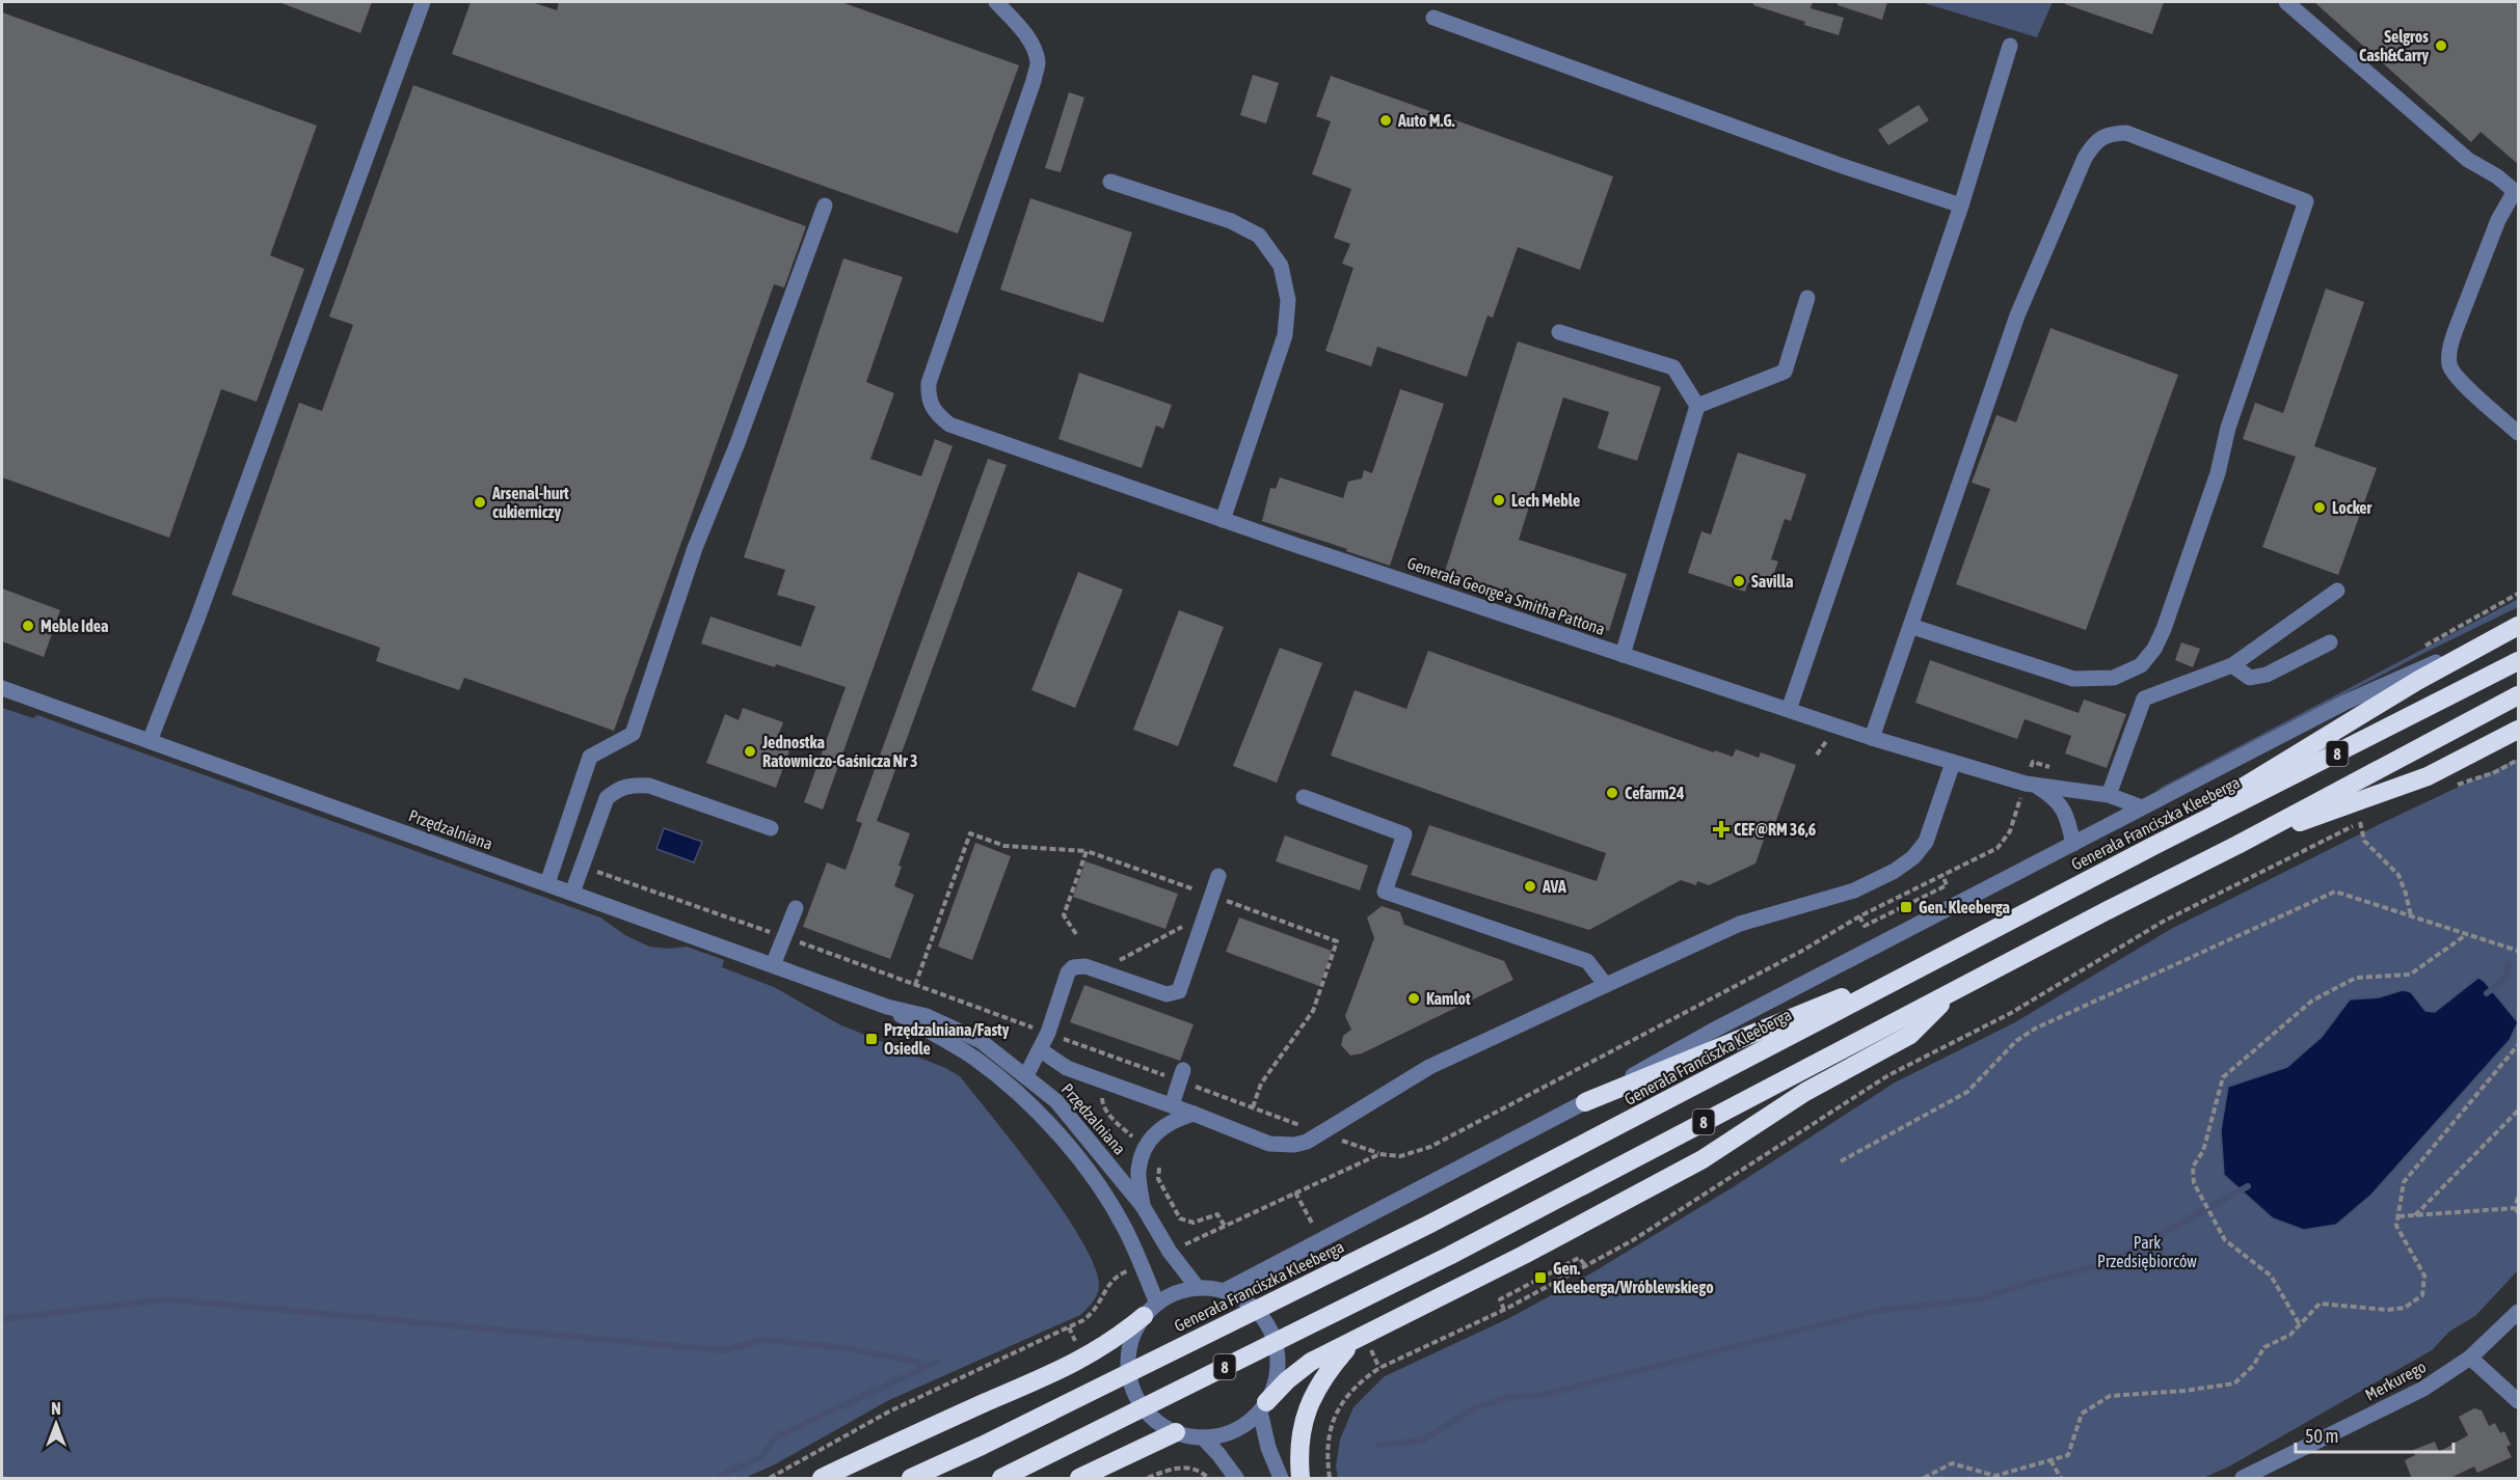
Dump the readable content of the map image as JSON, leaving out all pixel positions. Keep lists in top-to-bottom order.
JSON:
{
  "streets": {
    "highway": ["8", "Generała Franciszka Kleeberga"],
    "street": ["Generała George'a Smitha Pattona", "Przędzalniana", "Merkurego"]
  },
  "parks": ["Park Przedsiębiorców"],
  "places": {
    "other": [
      "Selgros Cash&Carry",
      "Auto M.G.",
      "Lech Meble",
      "Arsenal-hurt cukierniczy",
      "Locker",
      "Savilla",
      "Meble Idea",
      "Jednostka Ratowniczo-Gaśnicza Nr 3",
      "Cefarm24",
      "AVA",
      "Kamlot"
    ],
    "health": ["CEF@RM 36,6"],
    "transit": ["Gen. Kleeberga", "Przędzalniana/Fasty Osiedle", "Gen. Kleeberga/Wróblewskiego"]
  },
  "scale_bar": "50 m",
  "north": "top"
}
